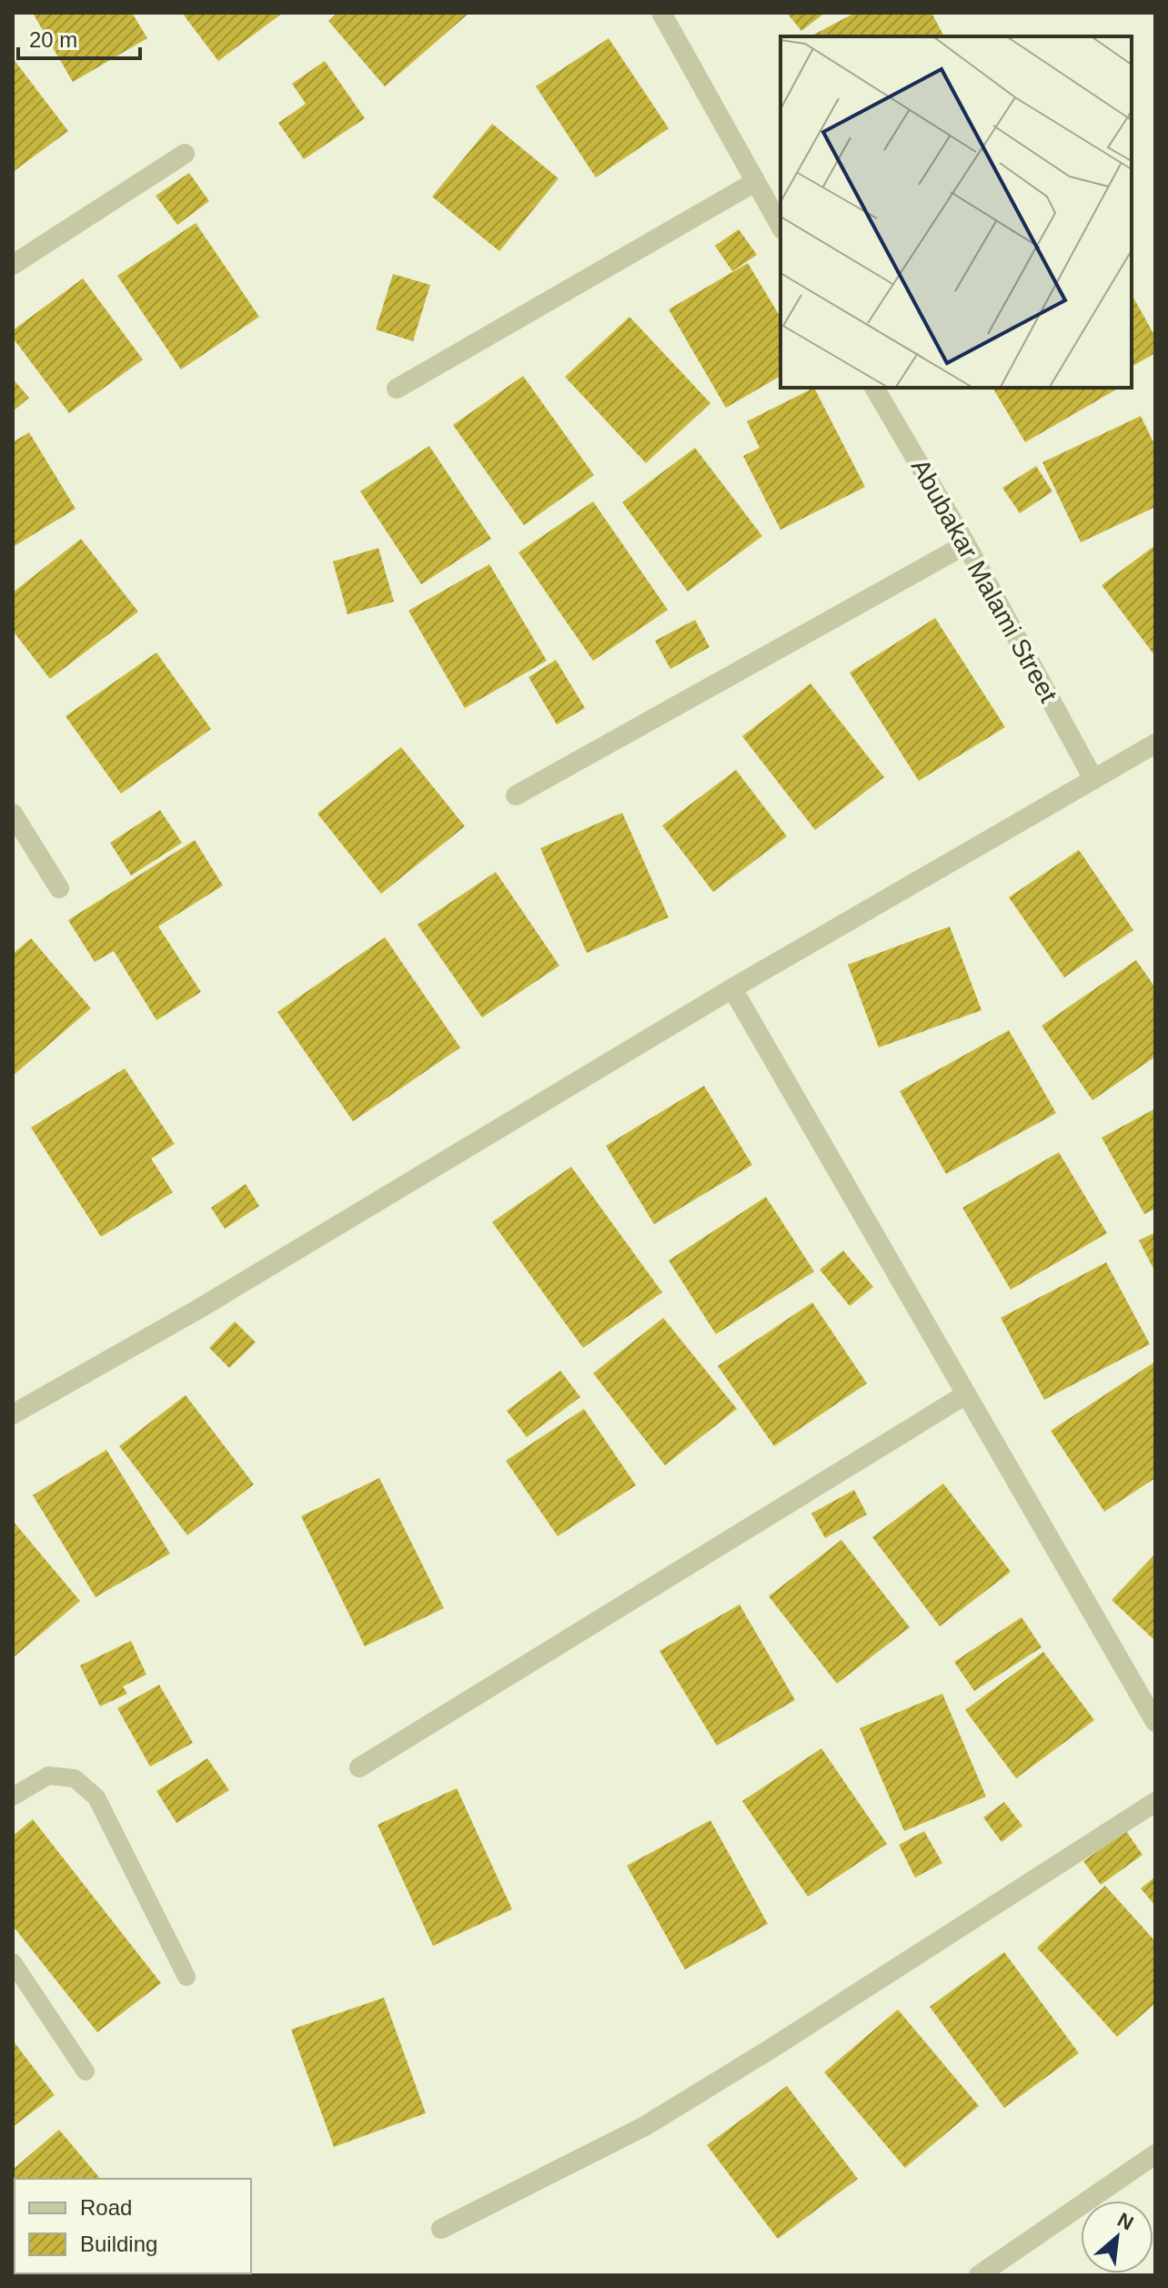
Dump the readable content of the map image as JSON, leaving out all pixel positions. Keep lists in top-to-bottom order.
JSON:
{
  "streets": {
    "street": ["Abubakar Malami Street"]
  },
  "legend": ["Road", "Building"],
  "scale_bar": "20 m",
  "north": "top right"
}
